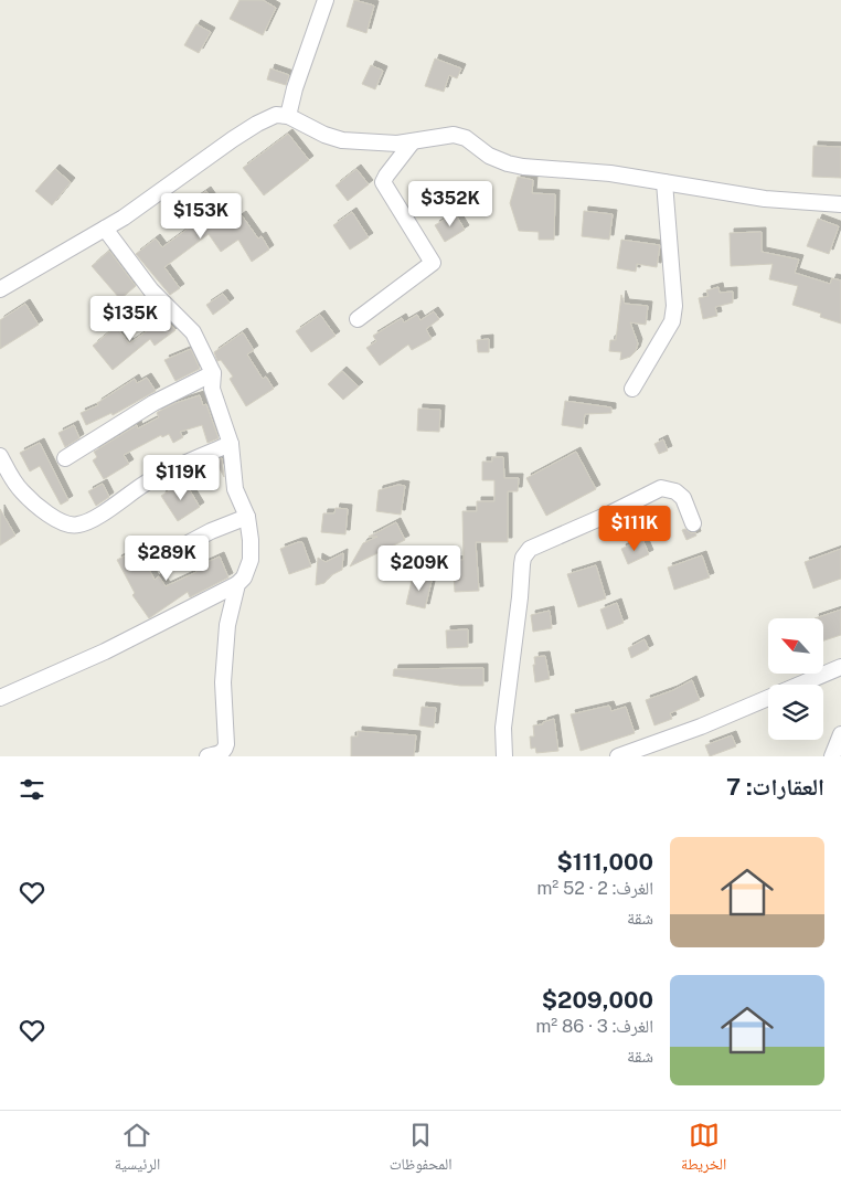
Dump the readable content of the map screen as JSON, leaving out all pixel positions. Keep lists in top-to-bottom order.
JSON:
{
  "north": "top left",
  "page": {
    "price": [
      "$352K",
      "$153K",
      "$135K",
      "$119K",
      "$111K",
      "$289K",
      "$209K"
    ],
    "heading": "العقارات: 7",
    "list": [
      {
        "name": "$111,000",
        "note": "الغرف: 2 · 52 m² · شقة"
      },
      {
        "name": "$209,000",
        "note": "الغرف: 3 · 86 m² · شقة"
      }
    ],
    "tabs": ["الخريطة", "المحفوظات", "الرئيسية"]
  }
}
